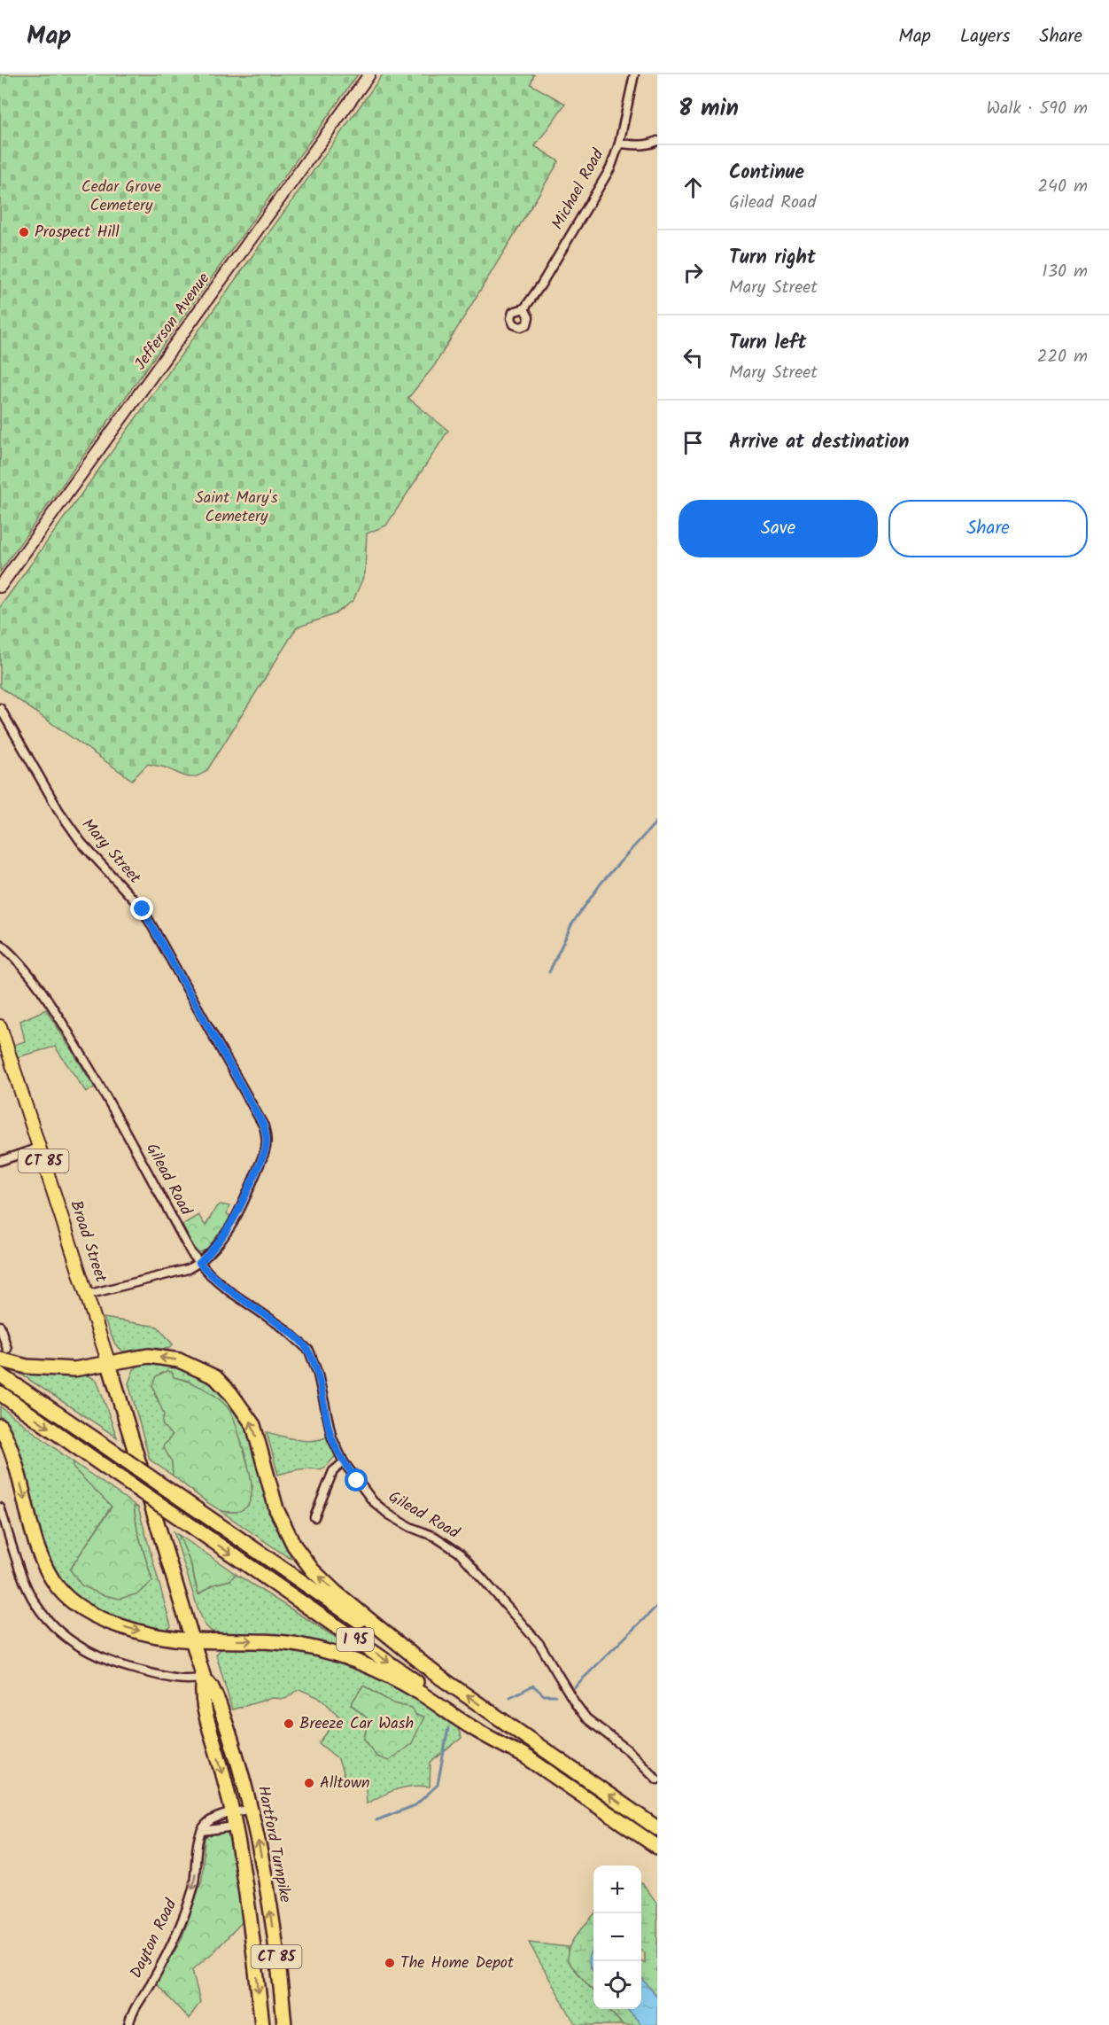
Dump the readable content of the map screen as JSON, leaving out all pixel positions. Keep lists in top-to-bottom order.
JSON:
{
  "streets": {
    "highway": [
      "CT 85",
      "Broad Street",
      "I 95",
      "Hartford Turnpike"
    ],
    "main road": ["Jefferson Avenue"],
    "street": [
      "Michael Road",
      "Mary Street",
      "Gilead Road",
      "Dayton Road"
    ]
  },
  "crossings": [
    ["Mary Street", "Gilead Road"],
    ["Broad Street", "Hartford Turnpike"]
  ],
  "one_way": ["Dayton Road"],
  "parks": ["Cedar Grove Cemetery", "Saint Mary's Cemetery"],
  "places": [
    "Prospect Hill",
    "Breeze Car Wash",
    "Alltown",
    "The Home Depot"
  ],
  "page": {
    "header": "Map",
    "nav": ["Map", "Layers", "Share"],
    "heading": ["8 min", "Walk · 590 m"],
    "list": [
      ["Continue", "Gilead Road", "240 m"],
      ["Turn right", "Mary Street", "130 m"],
      ["Turn left", "Mary Street", "220 m"],
      "Arrive at destination"
    ],
    "buttons": ["Save", "Share"],
    "map_buttons": ["+", "−"]
  }
}
